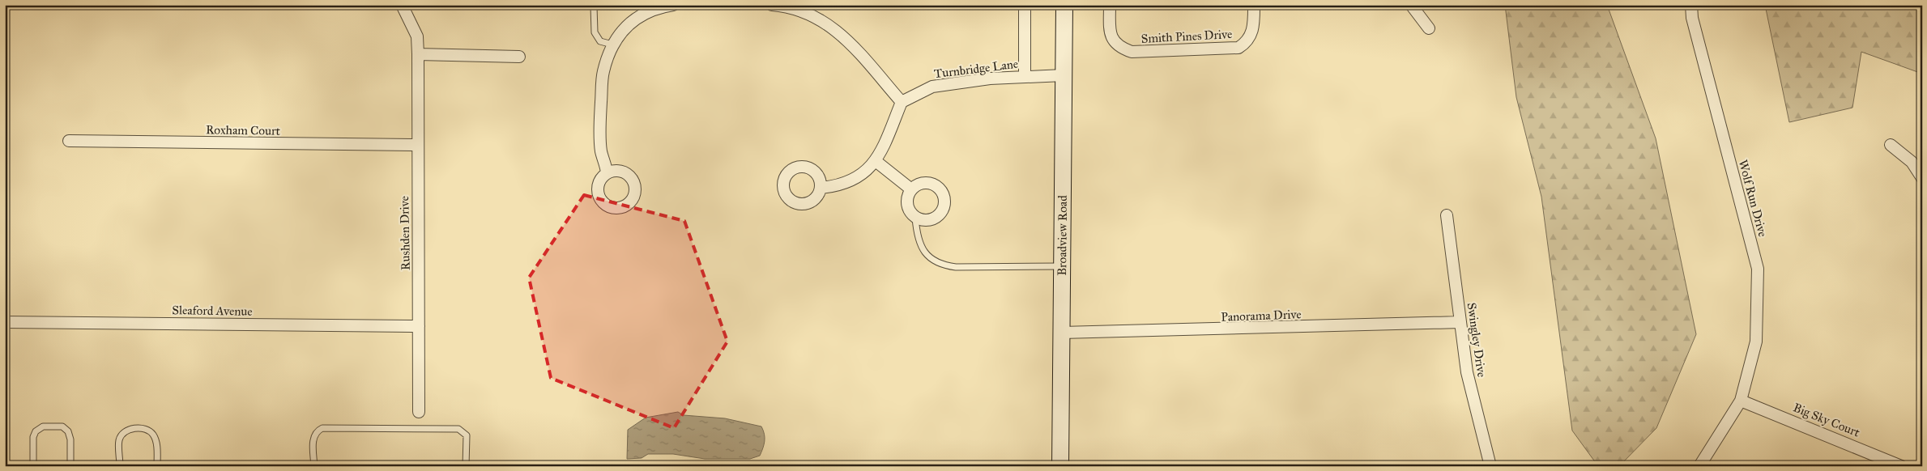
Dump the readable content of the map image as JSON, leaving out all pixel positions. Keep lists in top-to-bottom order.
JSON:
{
  "streets": {
    "street": [
      "Smith Pines Drive",
      "Turnbridge Lane",
      "Roxham Court",
      "Wolf Run Drive",
      "Rushden Drive",
      "Broadview Road",
      "Sleaford Avenue",
      "Panorama Drive",
      "Swingley Drive",
      "Big Sky Court"
    ]
  },
  "crossings": [
    ["Turnbridge Lane", "Broadview Road"],
    ["Roxham Court", "Rushden Drive"],
    ["Wolf Run Drive", "Big Sky Court"],
    ["Rushden Drive", "Sleaford Avenue"],
    ["Broadview Road", "Panorama Drive"],
    ["Panorama Drive", "Swingley Drive"]
  ]
}
